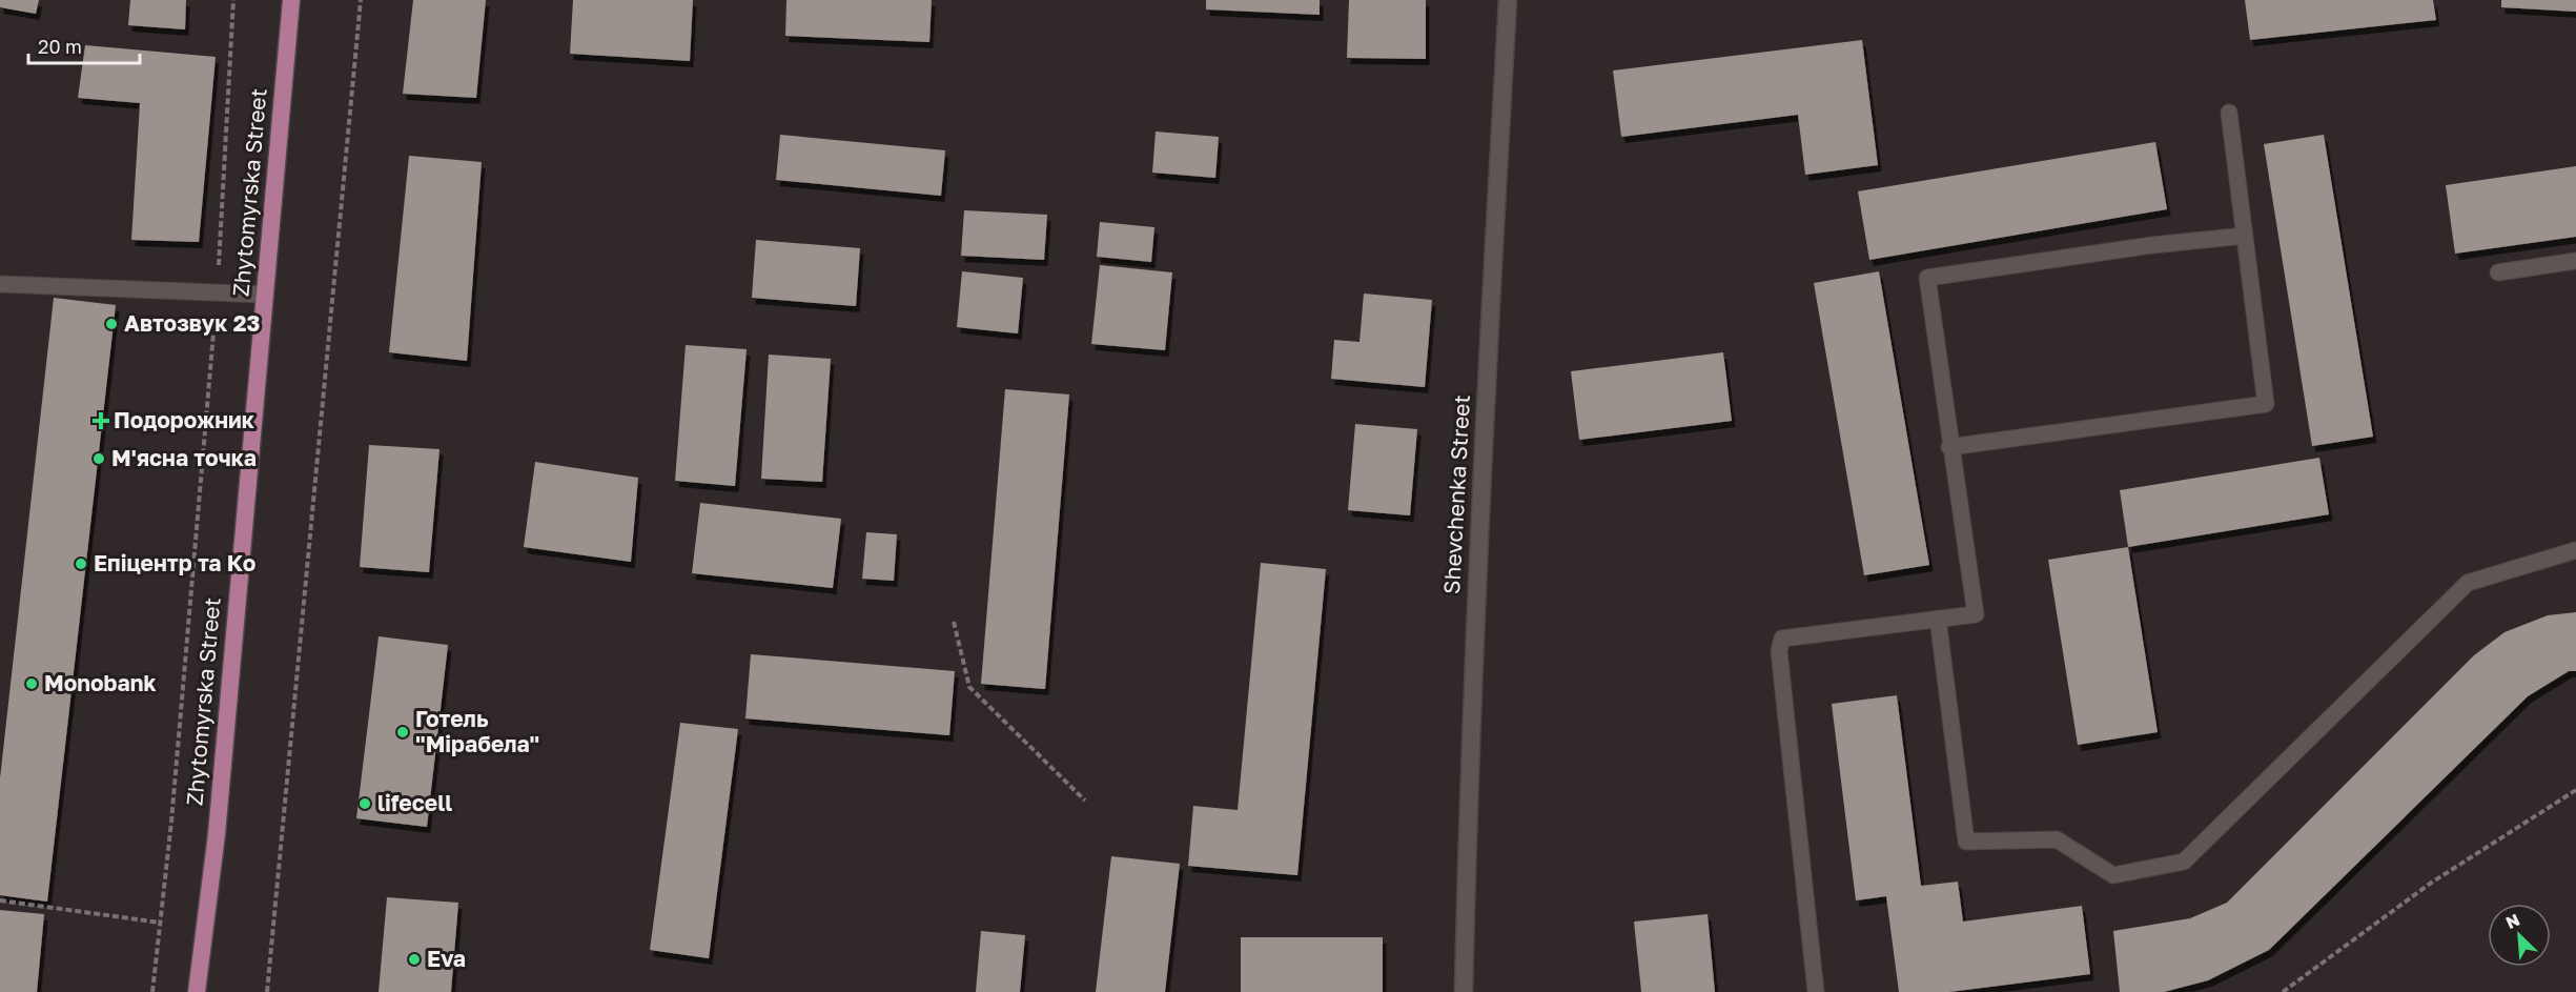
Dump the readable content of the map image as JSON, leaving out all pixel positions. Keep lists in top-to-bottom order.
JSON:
{
  "streets": {
    "main road": ["Zhytomyrska Street"],
    "street": ["Shevchenka Street"]
  },
  "places": {
    "other": [
      "Автозвук 23",
      "М'ясна точка",
      "Епіцентр та Ко",
      "Monobank",
      "Готель \"Мірабела\"",
      "lifecell",
      "Eva"
    ],
    "health": ["Подорожник"]
  },
  "scale_bar": "20 m",
  "north": "top left"
}
